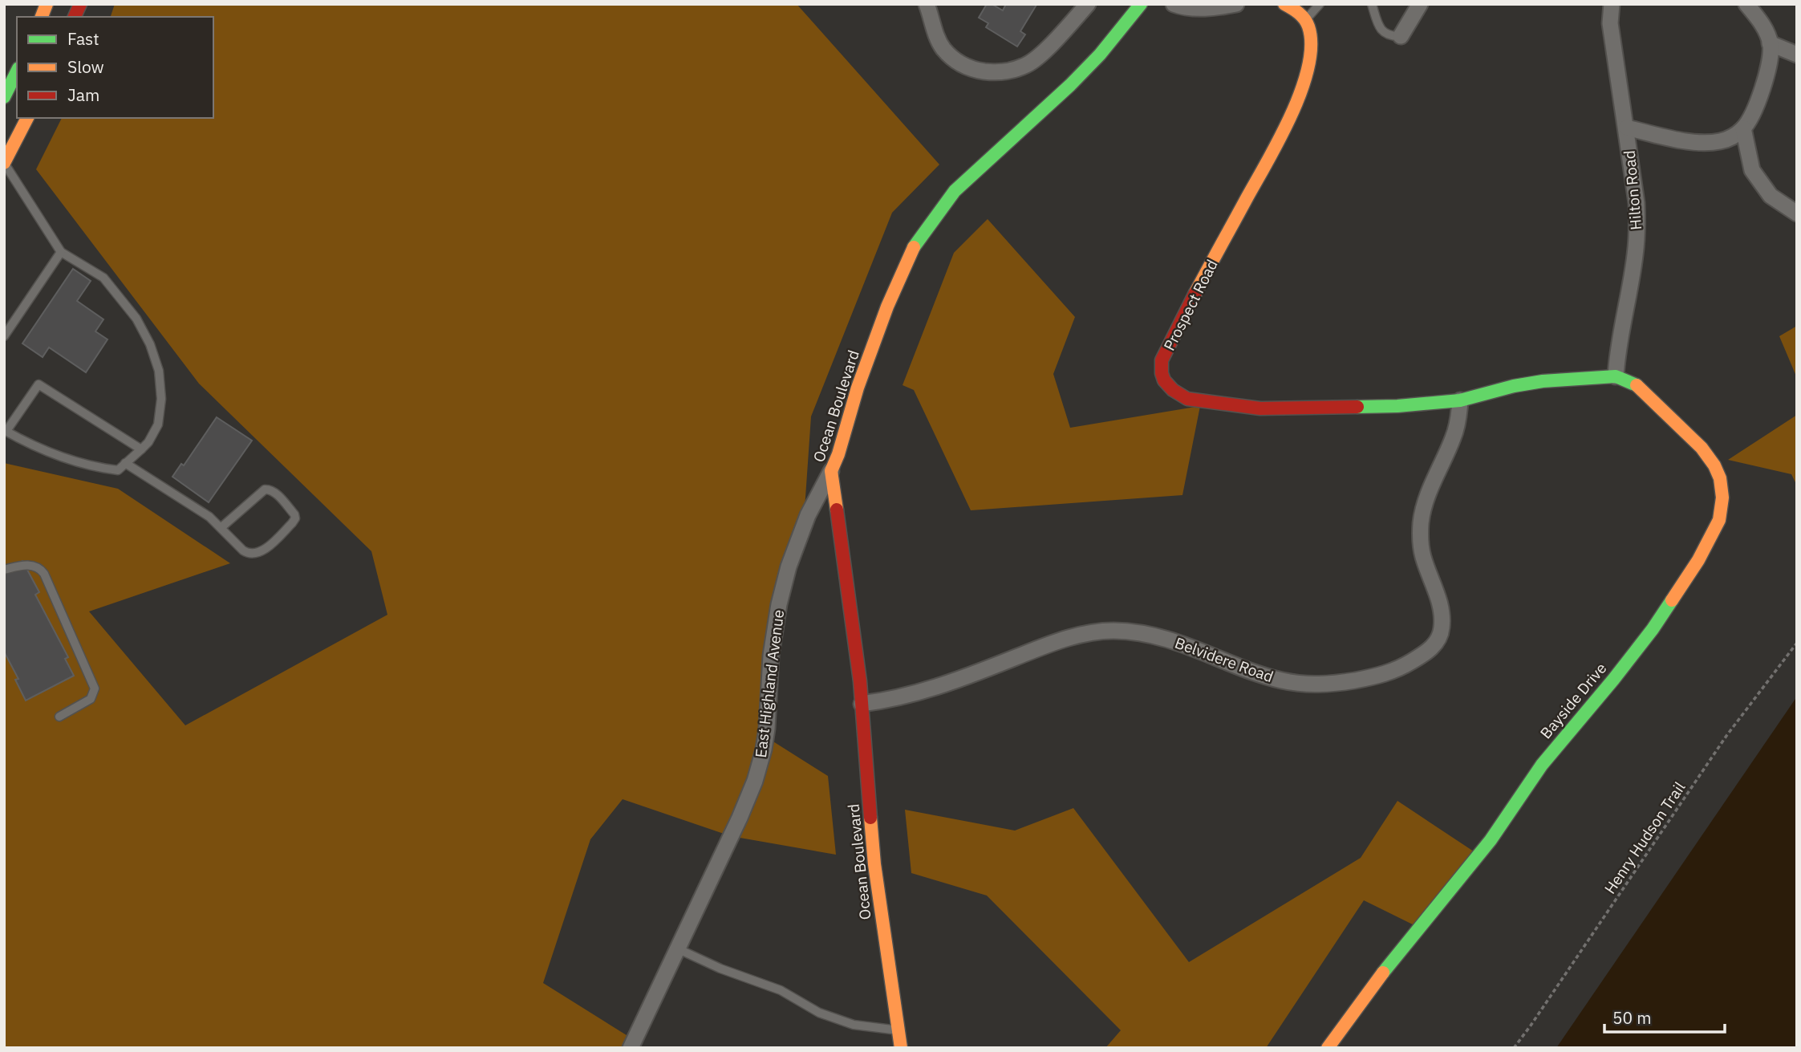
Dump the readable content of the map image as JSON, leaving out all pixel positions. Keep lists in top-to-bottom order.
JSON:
{
  "streets": {
    "main road": ["Prospect Road", "Ocean Boulevard", "Bayside Drive"],
    "street": ["Hilton Road", "Belvidere Road", "East Highland Avenue"],
    "path": ["Henry Hudson Trail"]
  },
  "crossings": [
    ["Hilton Road", "Prospect Road"],
    ["Hilton Road", "Bayside Drive"],
    ["Prospect Road", "Belvidere Road"],
    ["Prospect Road", "Bayside Drive"],
    ["Ocean Boulevard", "Belvidere Road"],
    ["Ocean Boulevard", "East Highland Avenue"]
  ],
  "legend": ["Fast", "Slow", "Jam"],
  "scale_bar": "50 m"
}
